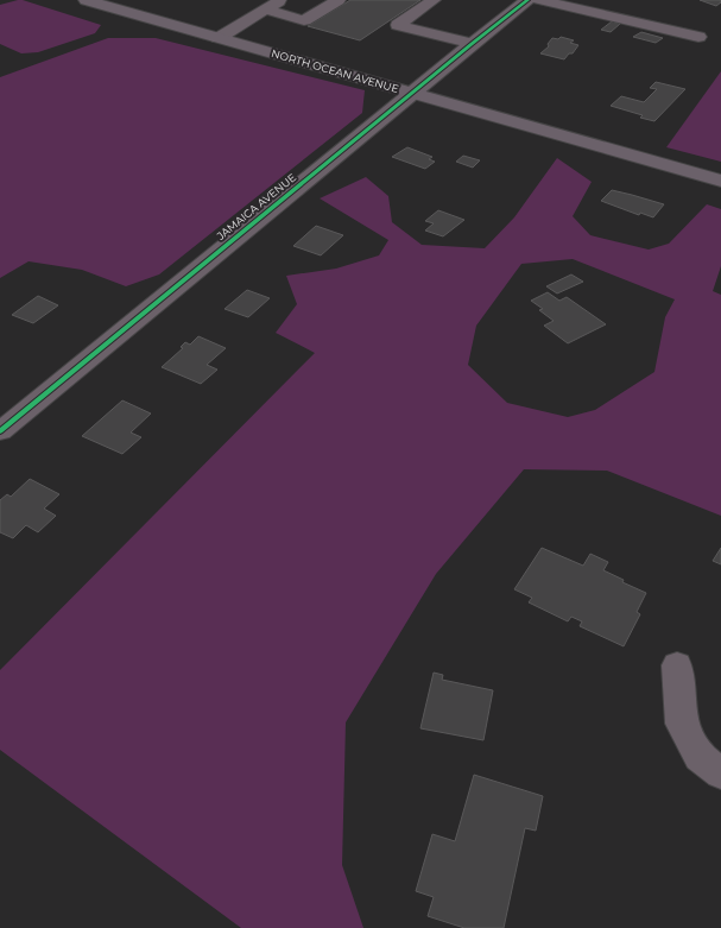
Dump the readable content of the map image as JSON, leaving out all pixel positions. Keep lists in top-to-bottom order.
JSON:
{
  "streets": {
    "main road": ["NORTH OCEAN AVENUE"],
    "street": ["JAMAICA AVENUE"]
  },
  "crossings": [
    ["NORTH OCEAN AVENUE", "JAMAICA AVENUE"]
  ]
}
